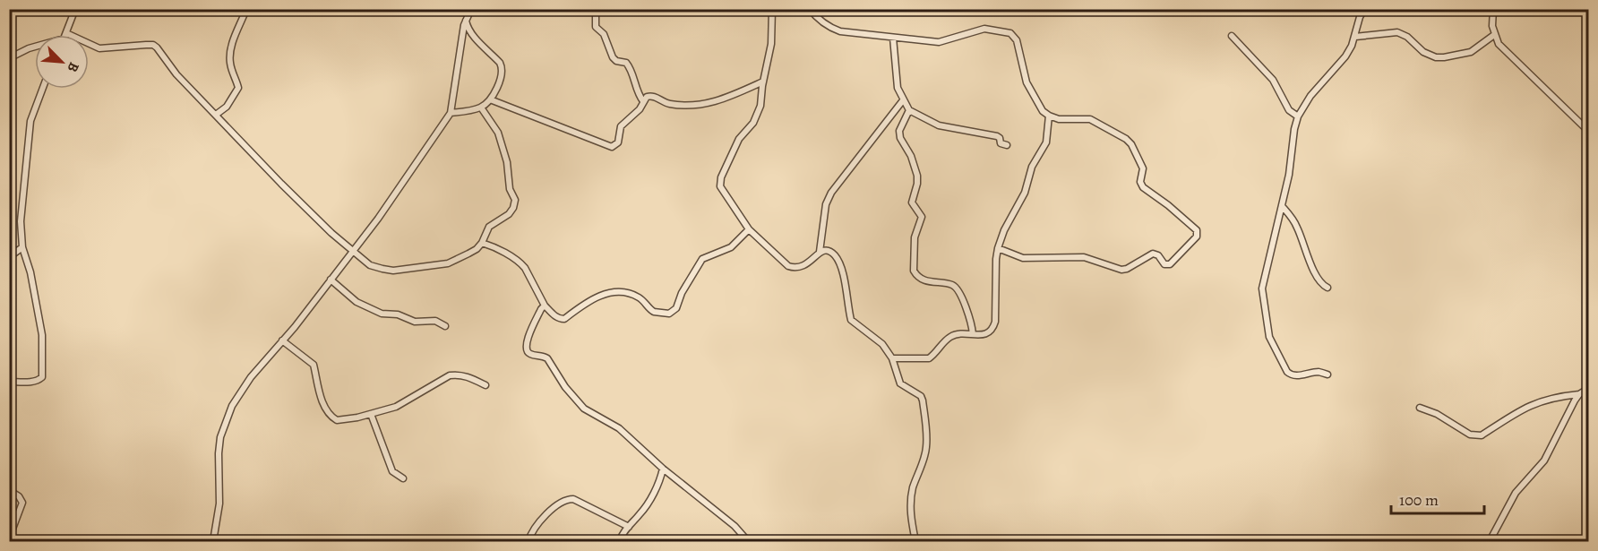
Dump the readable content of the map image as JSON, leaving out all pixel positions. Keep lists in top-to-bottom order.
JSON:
{
  "scale_bar": "100 m",
  "north": "bottom right"
}
